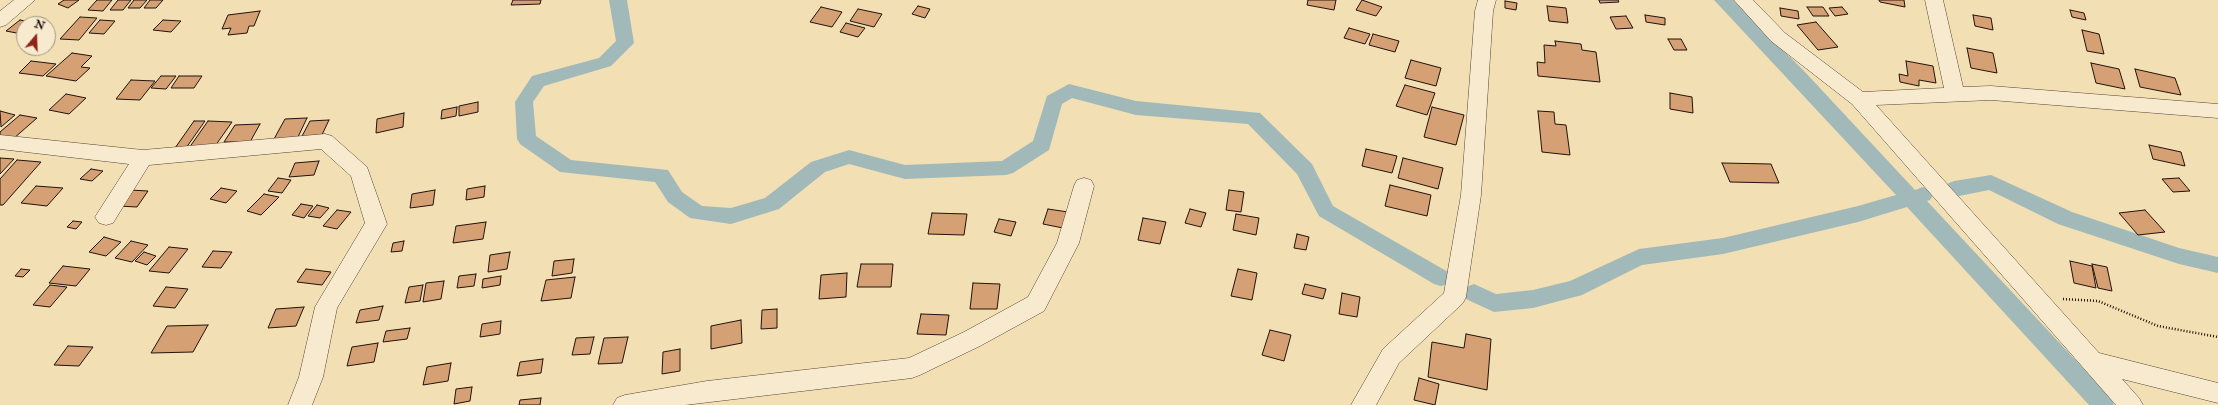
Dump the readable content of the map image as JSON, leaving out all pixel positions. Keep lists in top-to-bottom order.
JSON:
{
  "north": "top"
}
